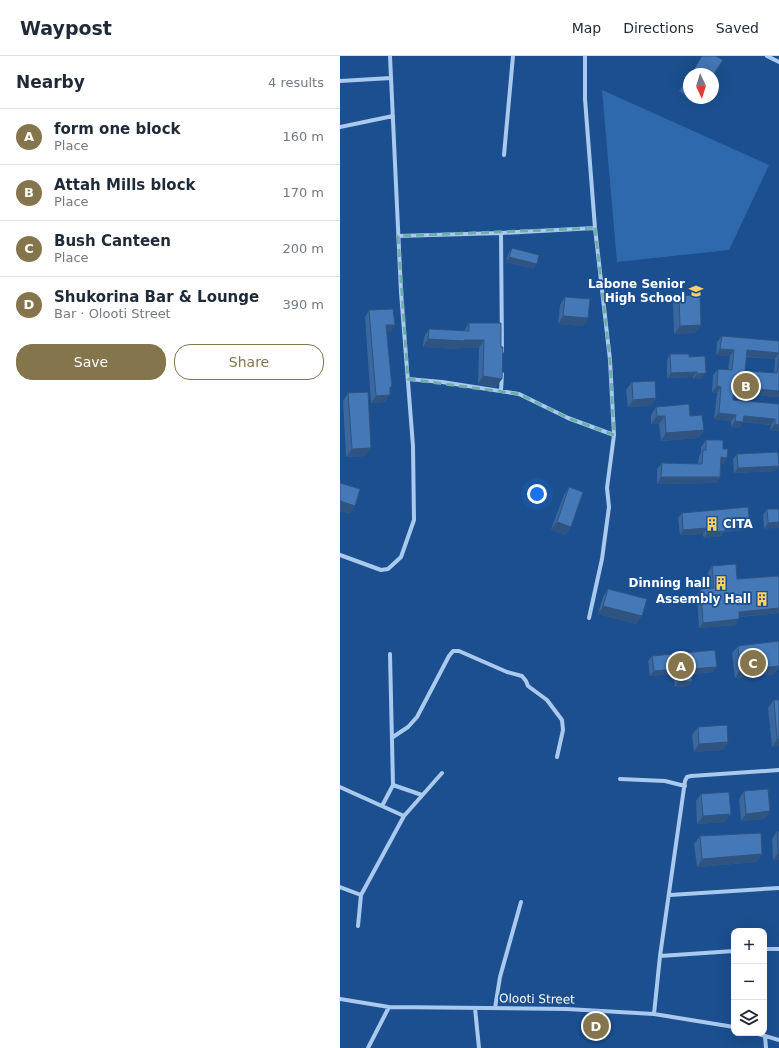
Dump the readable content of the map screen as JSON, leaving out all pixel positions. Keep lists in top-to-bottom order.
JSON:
{
  "streets": {
    "street": ["Olooti Street"]
  },
  "places": {
    "school or university": ["Labone Senior High School"],
    "building": ["CITA", "Dinning hall", "Assembly Hall"]
  },
  "north": "bottom",
  "page": {
    "header": "Waypost",
    "nav": ["Map", "Directions", "Saved"],
    "heading": ["Nearby", "4 results"],
    "list": [
      {
        "mark": "A",
        "name": "form one block",
        "note": "Place",
        "value": "160 m"
      },
      {
        "mark": "B",
        "name": "Attah Mills block",
        "note": "Place",
        "value": "170 m"
      },
      {
        "mark": "C",
        "name": "Bush Canteen",
        "note": "Place",
        "value": "200 m"
      },
      {
        "mark": "D",
        "name": "Shukorina Bar & Lounge",
        "note": "Bar · Olooti Street",
        "value": "390 m"
      }
    ],
    "buttons": ["Save", "Share"],
    "pins": [
      "B",
      "C",
      "A",
      "D"
    ],
    "map_buttons": ["+", "−"]
  }
}
